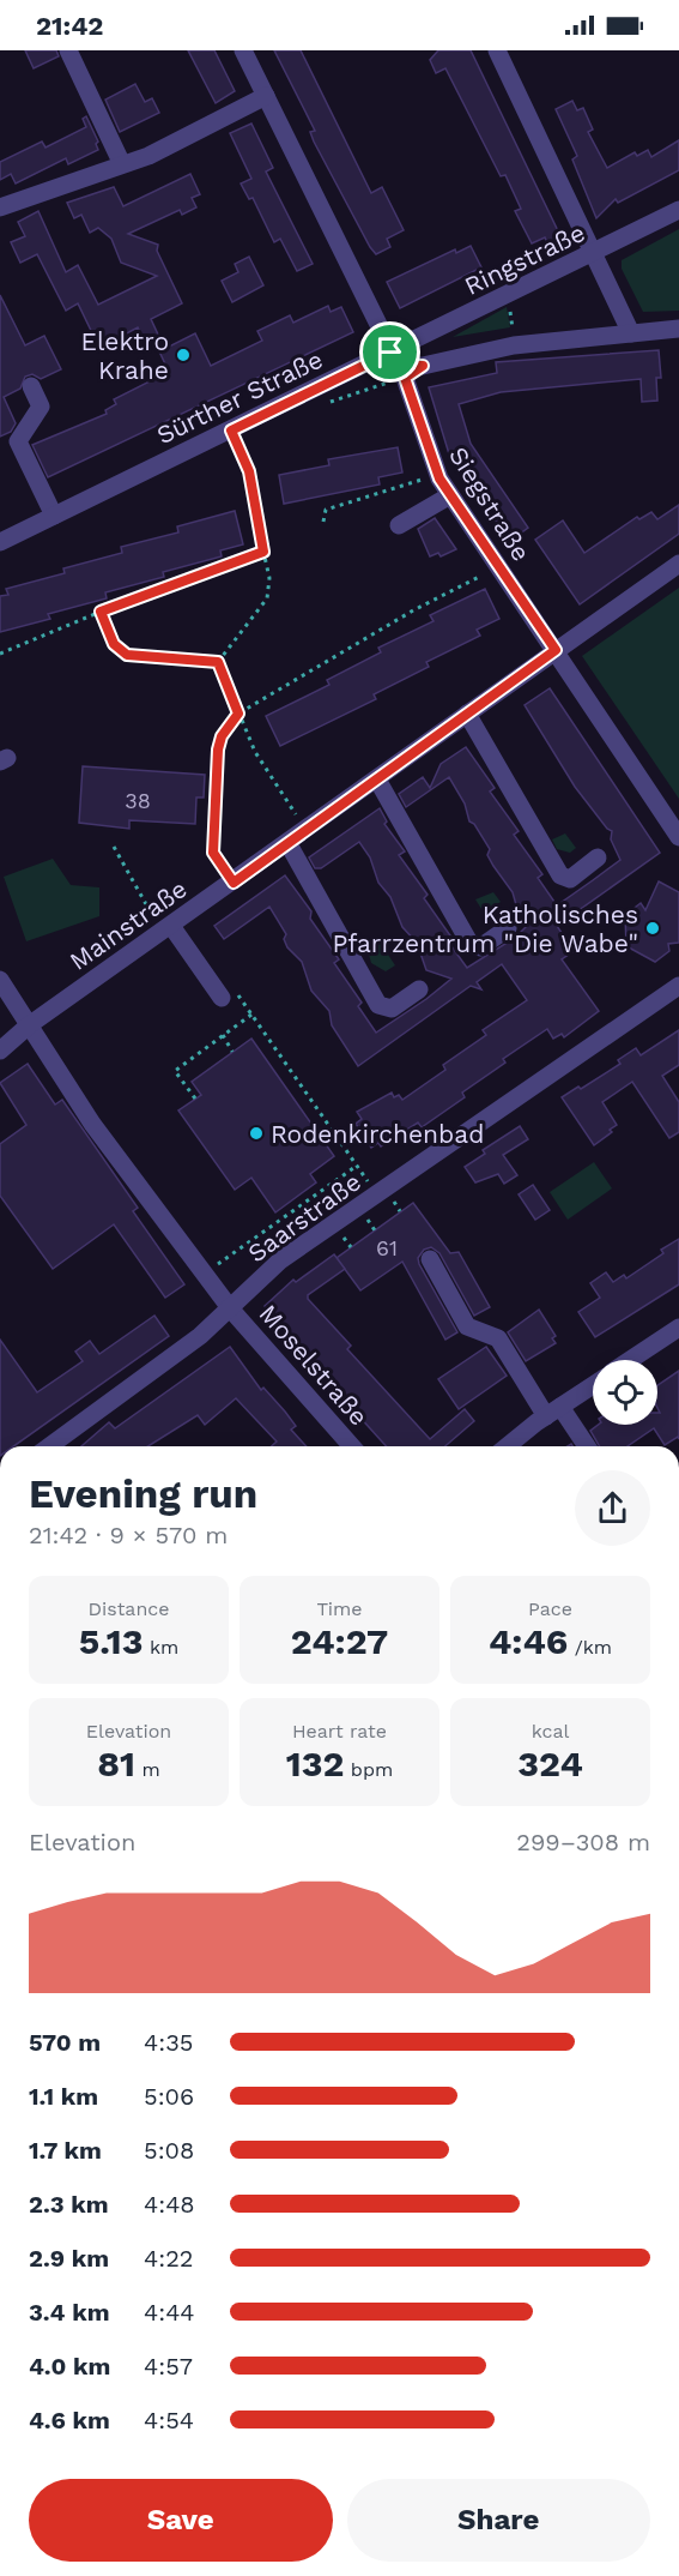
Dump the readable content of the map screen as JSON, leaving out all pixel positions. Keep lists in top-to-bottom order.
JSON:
{
  "streets": {
    "street": [
      "Ringstraße",
      "Sürther Straße",
      "Siegstraße",
      "Mainstraße",
      "Saarstraße",
      "Moselstraße"
    ]
  },
  "crossings": [
    ["Ringstraße", "Sürther Straße"],
    ["Ringstraße", "Siegstraße"],
    ["Sürther Straße", "Siegstraße"],
    ["Siegstraße", "Mainstraße"],
    ["Mainstraße", "Moselstraße"],
    ["Saarstraße", "Moselstraße"]
  ],
  "places": ["Elektro Krahe", "Katholisches Pfarrzentrum \"Die Wabe\"", "Rodenkirchenbad"],
  "house_numbers": ["38", "61"],
  "page": {
    "status": "21:42",
    "heading": ["Evening run", "21:42 · 9 × 570 m"],
    "stats": [
      ["Distance", "5.13 km"],
      ["Time", "24:27"],
      ["Pace", "4:46 /km"],
      ["Elevation", "81 m"],
      ["Heart rate", "132 bpm"],
      ["kcal", "324"]
    ],
    "chart": ["Elevation", "299–308 m"],
    "list": [
      {
        "name": "570 m",
        "note": "4:35"
      },
      {
        "name": "1.1 km",
        "note": "5:06"
      },
      {
        "name": "1.7 km",
        "note": "5:08"
      },
      {
        "name": "2.3 km",
        "note": "4:48"
      },
      {
        "name": "2.9 km",
        "note": "4:22"
      },
      {
        "name": "3.4 km",
        "note": "4:44"
      },
      {
        "name": "4.0 km",
        "note": "4:57"
      },
      {
        "name": "4.6 km",
        "note": "4:54"
      }
    ],
    "buttons": ["Save", "Share"]
  }
}
